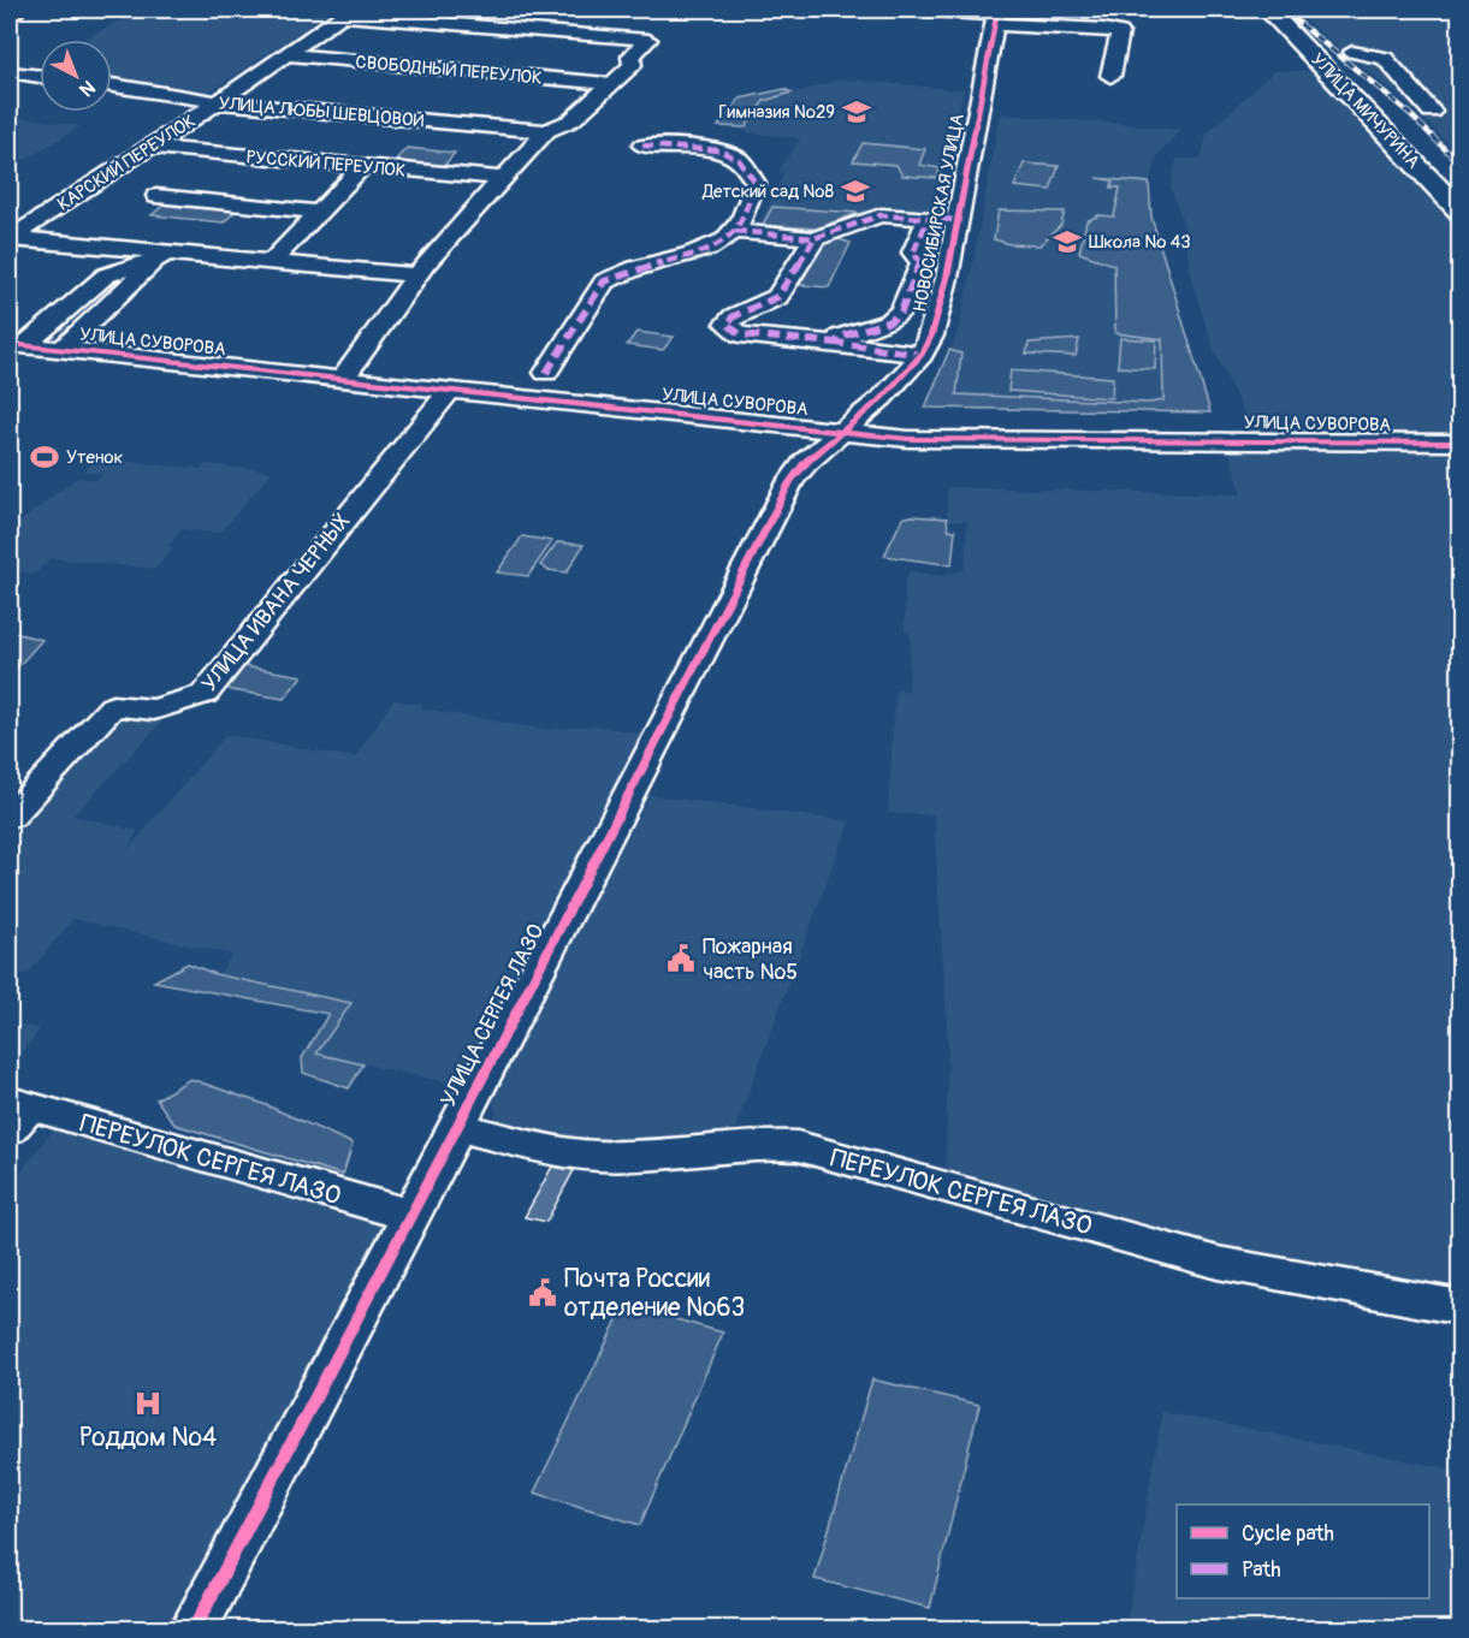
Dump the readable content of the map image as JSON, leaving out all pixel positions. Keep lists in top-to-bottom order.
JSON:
{
  "streets": {
    "main road": ["УЛИЦА МИЧУРИНА"],
    "street": [
      "СВОБОДНЫЙ ПЕРЕУЛОК",
      "УЛИЦА ЛЮБЫ ШЕВЦОВОЙ",
      "КАРСКИЙ ПЕРЕУЛОК",
      "РУССКИЙ ПЕРЕУЛОК",
      "НОВОСИБИРСКАЯ УЛИЦА",
      "УЛИЦА СУВОРОВА",
      "УЛИЦА ИВАНА ЧЕРНЫХ",
      "УЛИЦА СЕРГЕЯ ЛАЗО",
      "ПЕРЕУЛОК СЕРГЕЯ ЛАЗО"
    ]
  },
  "crossings": [
    ["СВОБОДНЫЙ ПЕРЕУЛОК", "КАРСКИЙ ПЕРЕУЛОК"],
    ["УЛИЦА ЛЮБЫ ШЕВЦОВОЙ", "КАРСКИЙ ПЕРЕУЛОК"],
    ["КАРСКИЙ ПЕРЕУЛОК", "РУССКИЙ ПЕРЕУЛОК"],
    ["НОВОСИБИРСКАЯ УЛИЦА", "УЛИЦА СУВОРОВА"],
    ["НОВОСИБИРСКАЯ УЛИЦА", "УЛИЦА СЕРГЕЯ ЛАЗО"],
    ["УЛИЦА СУВОРОВА", "УЛИЦА ИВАНА ЧЕРНЫХ"],
    ["УЛИЦА СУВОРОВА", "УЛИЦА СЕРГЕЯ ЛАЗО"],
    ["УЛИЦА СЕРГЕЯ ЛАЗО", "ПЕРЕУЛОК СЕРГЕЯ ЛАЗО"]
  ],
  "places": {
    "school or university": ["Гимназия №29", "Детский сад №8", "Школа № 43"],
    "sports": ["Утенок"],
    "public building": ["Пожарная часть №5", "Почта России отделение №63"],
    "hospital": ["Роддом №4"]
  },
  "legend": ["Cycle path", "Path"],
  "north": "bottom right"
}
